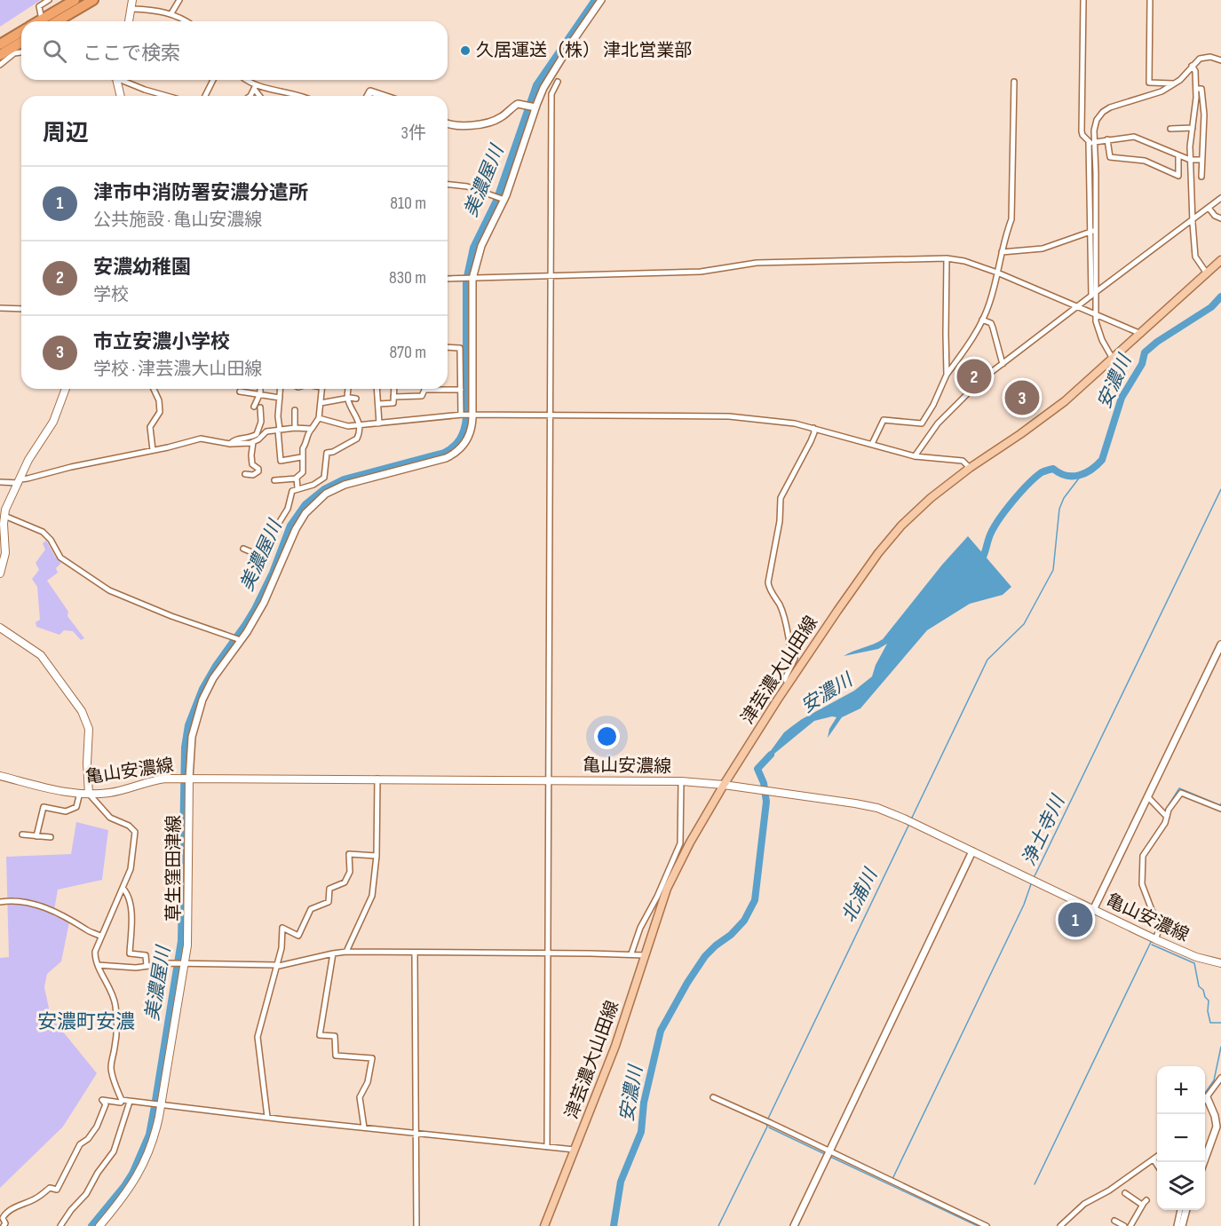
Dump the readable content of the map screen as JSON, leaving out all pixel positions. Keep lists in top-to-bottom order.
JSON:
{
  "streets": {
    "main road": ["津芸濃大山田線", "亀山安濃線", "草生窪田津線"]
  },
  "crossings": [
    ["津芸濃大山田線", "亀山安濃線"],
    ["亀山安濃線", "草生窪田津線"]
  ],
  "districts": ["安濃町安濃"],
  "water": [
    "美濃屋川",
    "安濃川",
    "浄土寺川",
    "北浦川"
  ],
  "places": ["久居運送（株） 津北営業部"],
  "page": {
    "search": "ここで検索",
    "heading": ["周辺", "3件"],
    "list": [
      {
        "mark": "1",
        "name": "津市中消防署安濃分遣所",
        "note": "公共施設 · 亀山安濃線",
        "value": "810 m"
      },
      {
        "mark": "2",
        "name": "安濃幼稚園",
        "note": "学校",
        "value": "830 m"
      },
      {
        "mark": "3",
        "name": "市立安濃小学校",
        "note": "学校 · 津芸濃大山田線",
        "value": "870 m"
      }
    ],
    "pins": ["2", "3", "1"],
    "map_buttons": ["+", "−"]
  }
}
